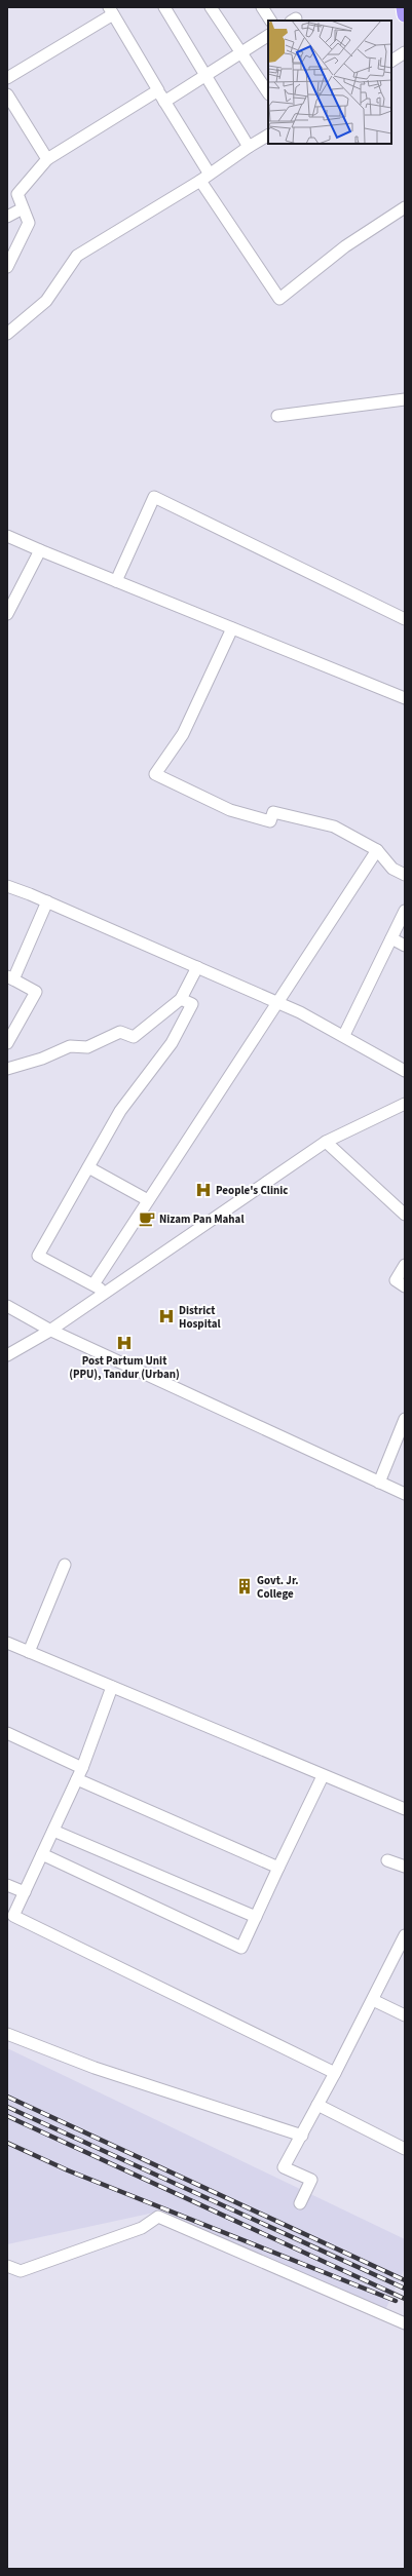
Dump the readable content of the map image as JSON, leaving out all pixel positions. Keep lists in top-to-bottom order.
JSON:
{
  "places": {
    "hospital": ["People's Clinic", "District Hospital", "Post Partum Unit (PPU), Tandur (Urban)"],
    "cafe": ["Nizam Pan Mahal"],
    "building": ["Govt. Jr. College"]
  }
}
